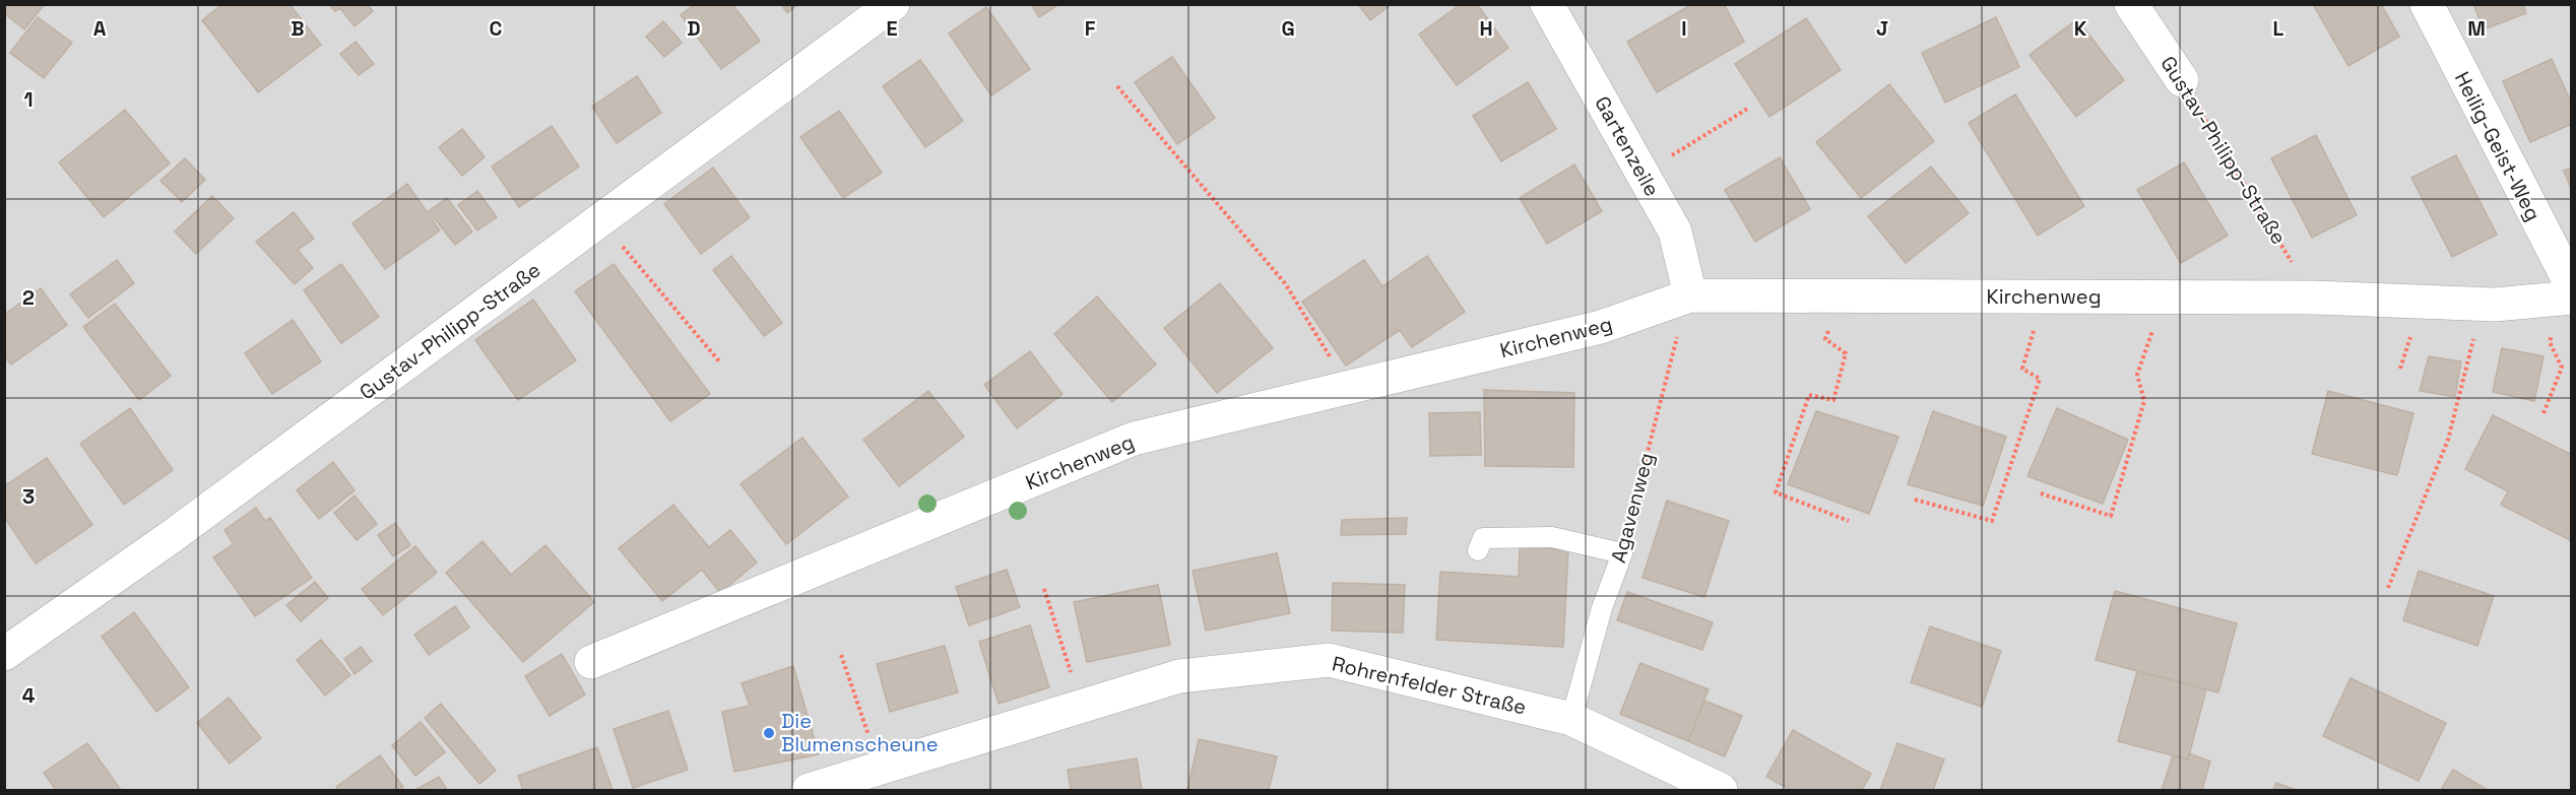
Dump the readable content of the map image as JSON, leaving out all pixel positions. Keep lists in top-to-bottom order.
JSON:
{
  "streets": {
    "street": [
      "Gartenzeile",
      "Heilig-Geist-Weg",
      "Gustav-Philipp-Straße",
      "Kirchenweg",
      "Rohrenfelder Straße"
    ],
    "lane": ["Agavenweg"]
  },
  "crossings": [
    ["Gartenzeile", "Kirchenweg"],
    ["Gartenzeile", "Agavenweg"],
    ["Heilig-Geist-Weg", "Kirchenweg"],
    ["Gustav-Philipp-Straße", "Kirchenweg"],
    ["Kirchenweg", "Agavenweg"],
    ["Agavenweg", "Rohrenfelder Straße"]
  ],
  "places": ["Die Blumenscheune"],
  "grid": {
    "columns": [
      "A",
      "B",
      "C",
      "D",
      "E",
      "F",
      "G",
      "H",
      "I",
      "J",
      "K",
      "L",
      "M"
    ],
    "rows": [
      "1",
      "2",
      "3",
      "4"
    ]
  }
}
